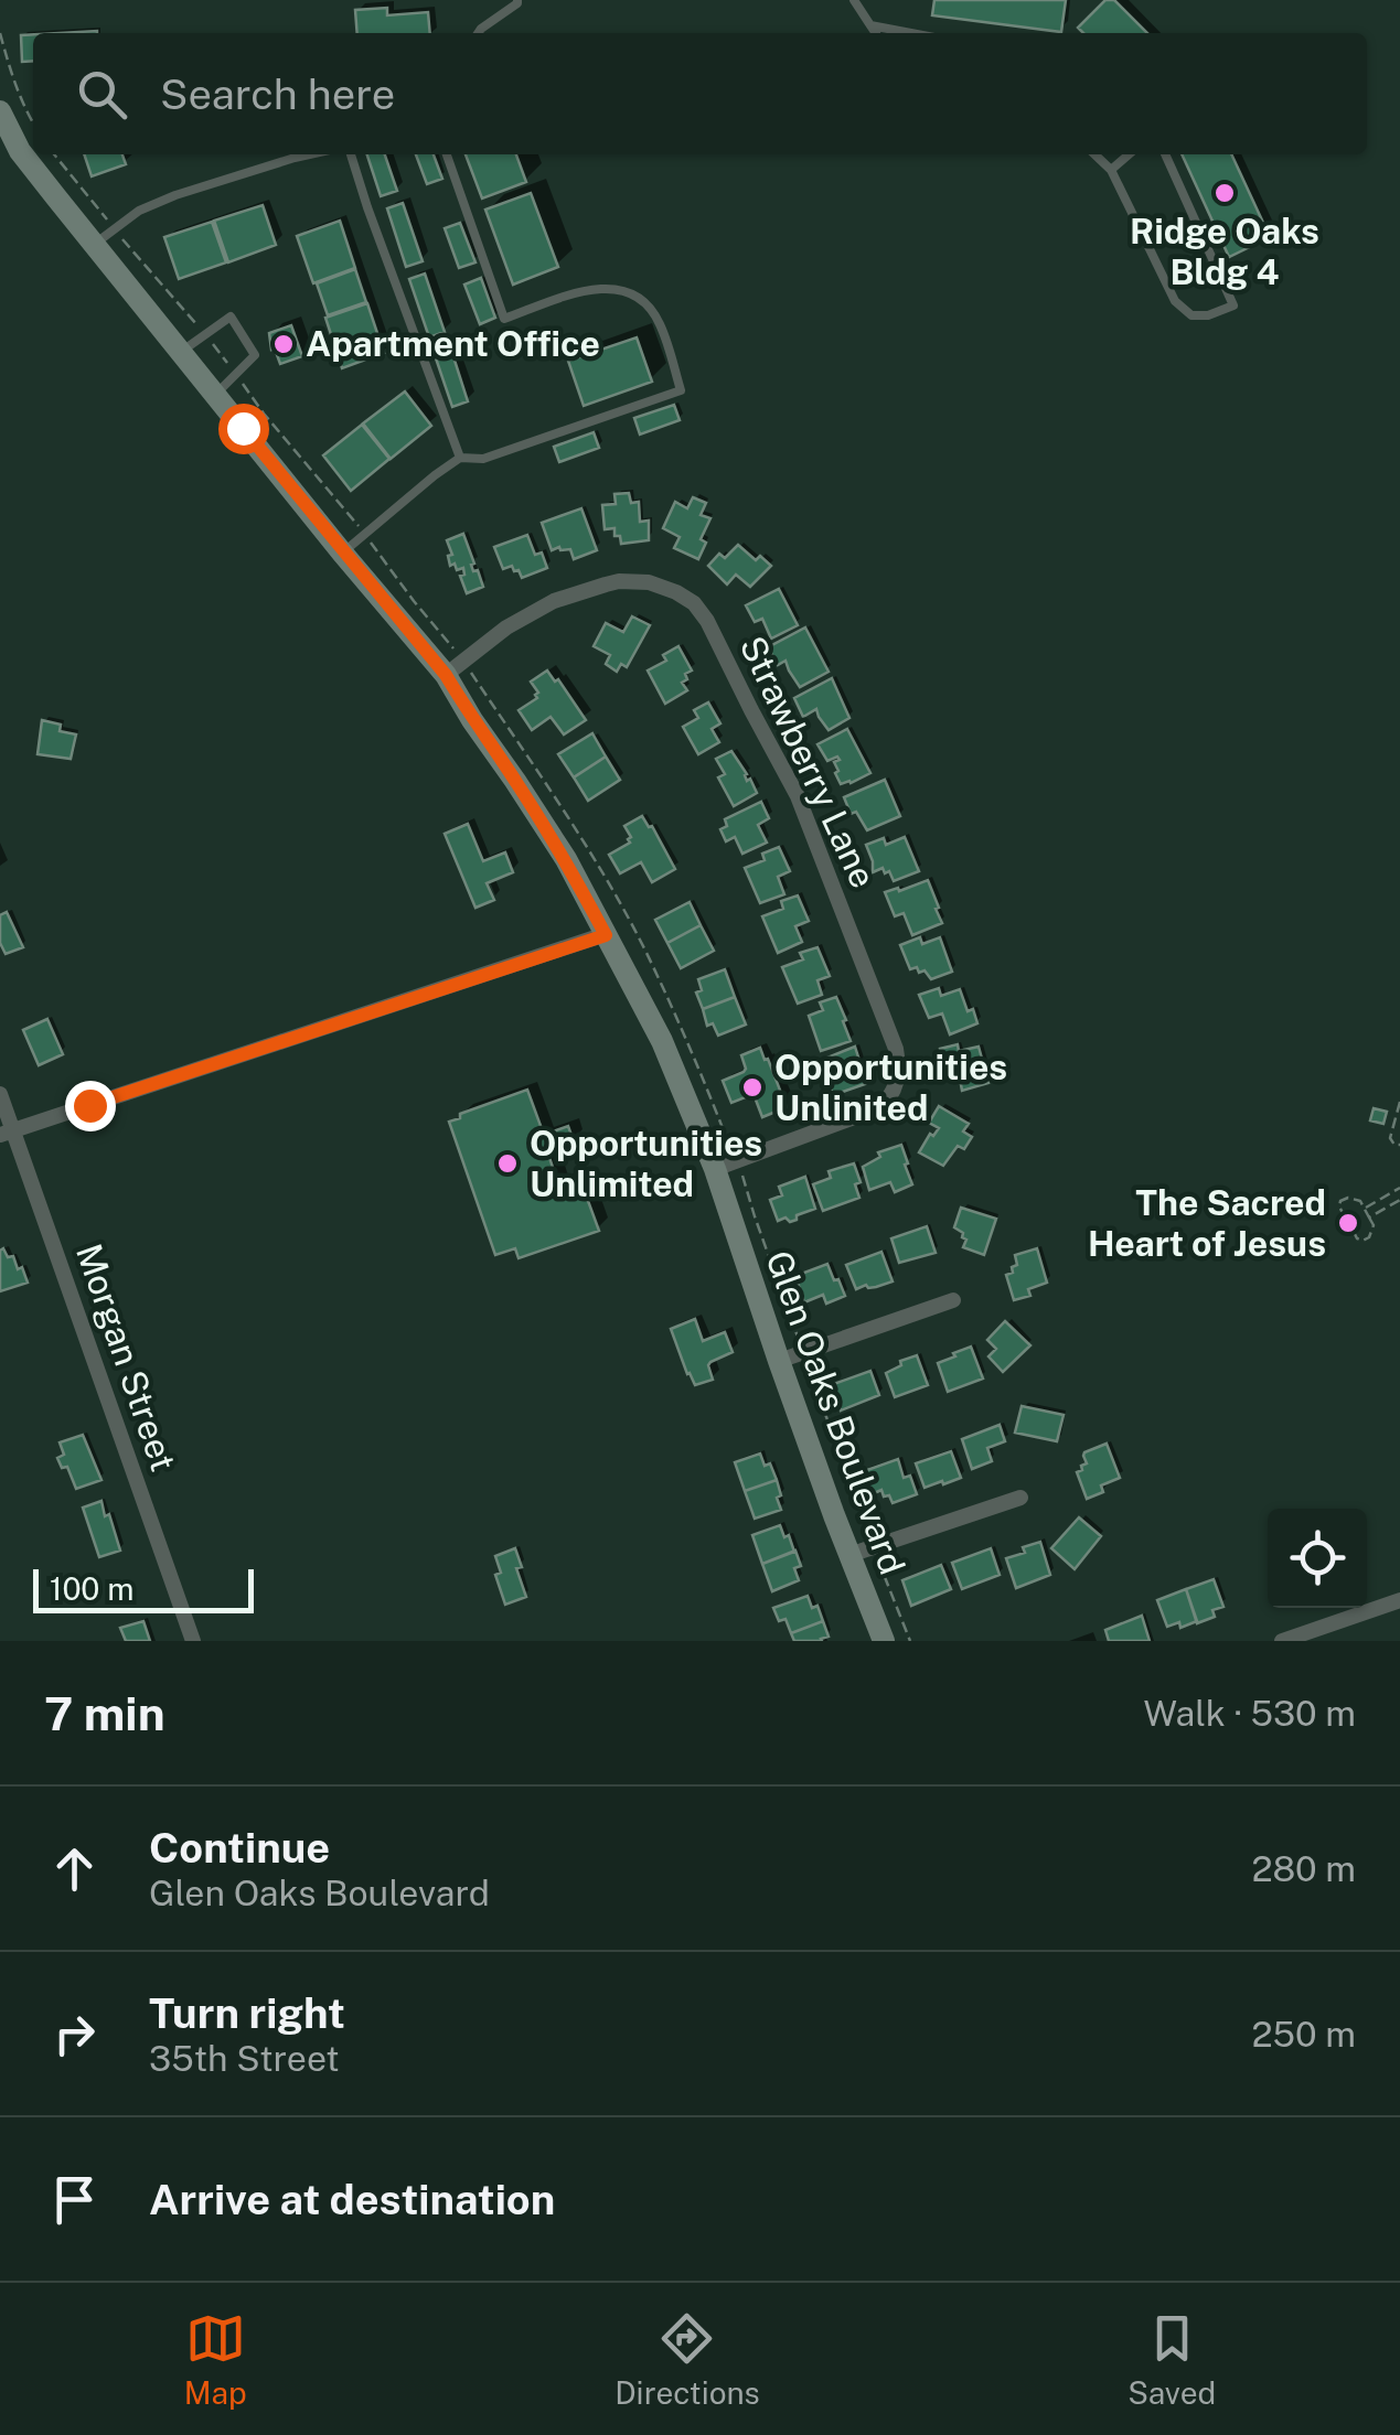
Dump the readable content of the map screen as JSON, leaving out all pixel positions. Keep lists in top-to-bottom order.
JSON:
{
  "streets": {
    "main road": ["Glen Oaks Boulevard"],
    "street": ["Strawberry Lane", "Morgan Street"]
  },
  "crossings": [
    ["Strawberry Lane", "Glen Oaks Boulevard"]
  ],
  "places": [
    "Ridge Oaks Bldg 4",
    "Apartment Office",
    "Opportunities Unlinited",
    "Opportunities Unlimited",
    "The Sacred Heart of Jesus"
  ],
  "scale_bar": "100 m",
  "page": {
    "search": "Search here",
    "scale": "100 m",
    "heading": ["7 min", "Walk · 530 m"],
    "list": [
      ["Continue", "Glen Oaks Boulevard", "280 m"],
      ["Turn right", "35th Street", "250 m"],
      "Arrive at destination"
    ],
    "nav": ["Map", "Directions", "Saved"]
  }
}
